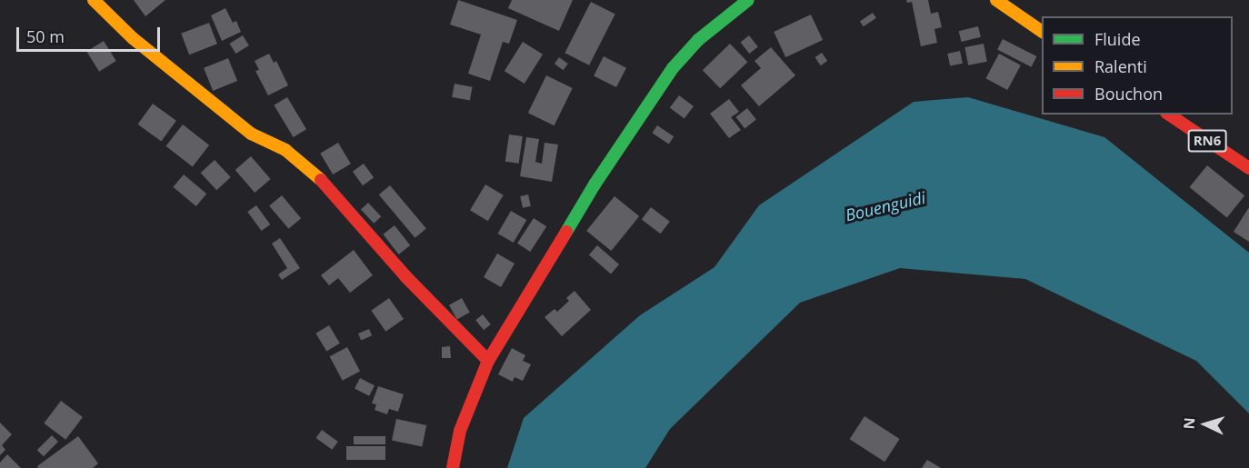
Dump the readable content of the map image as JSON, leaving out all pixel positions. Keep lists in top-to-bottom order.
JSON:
{
  "streets": {
    "main road": ["RN6"]
  },
  "water": ["Bouenguidi"],
  "legend": ["Fluide", "Ralenti", "Bouchon"],
  "scale_bar": "50 m",
  "north": "left"
}
